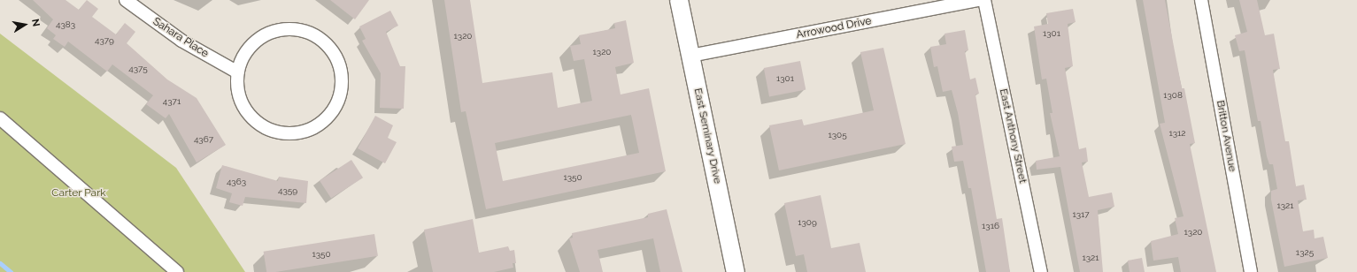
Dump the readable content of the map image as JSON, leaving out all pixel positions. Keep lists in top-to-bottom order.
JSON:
{
  "streets": {
    "main road": ["East Seminary Drive"],
    "street": [
      "Arrowood Drive",
      "Sahara Place",
      "East Anthony Street",
      "Britton Avenue"
    ]
  },
  "crossings": [
    ["Arrowood Drive", "East Seminary Drive"]
  ],
  "parks": ["Carter Park"],
  "house_numbers": [
    "4383",
    "1301",
    "1320",
    "4379",
    "1320",
    "4375",
    "1301",
    "1308",
    "4371",
    "1312",
    "1305",
    "4367",
    "1350",
    "4363",
    "4359",
    "1321",
    "1317",
    "1309",
    "1316",
    "1320",
    "1325",
    "1350",
    "1321"
  ],
  "north": "right"
}
